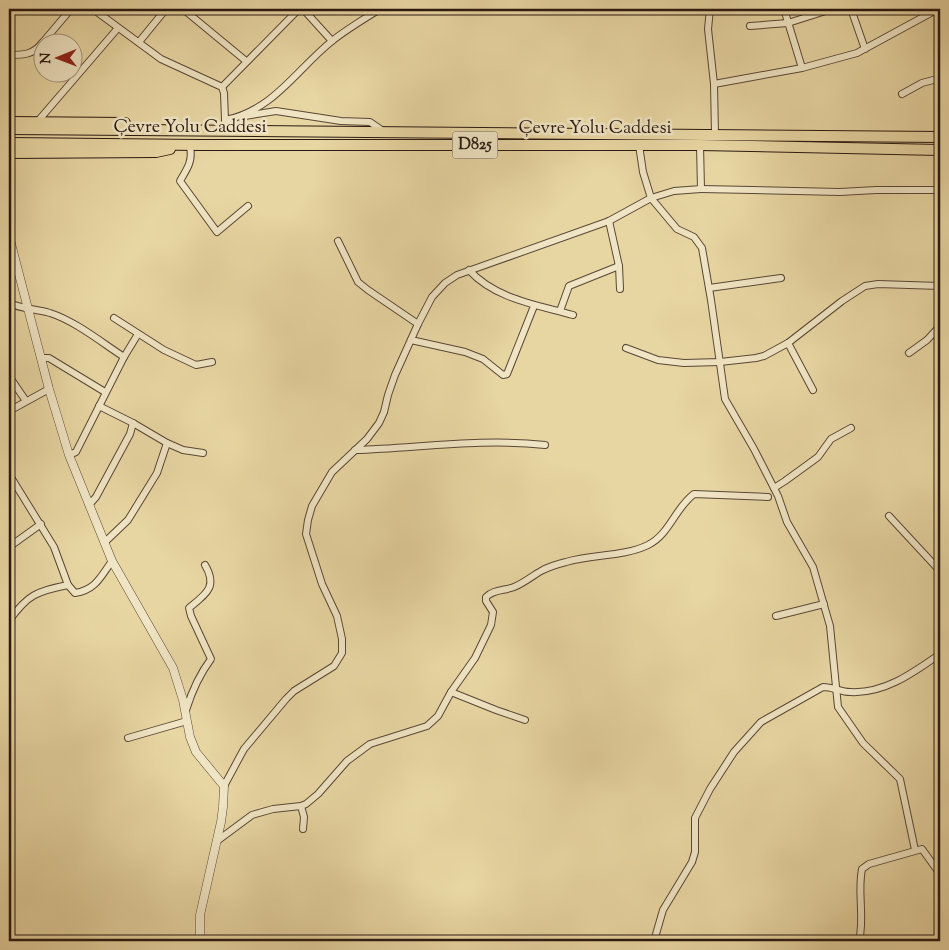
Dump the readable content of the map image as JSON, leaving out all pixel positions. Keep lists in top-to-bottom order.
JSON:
{
  "streets": {
    "highway": ["Çevre Yolu Caddesi", "D825"]
  },
  "north": "left"
}
